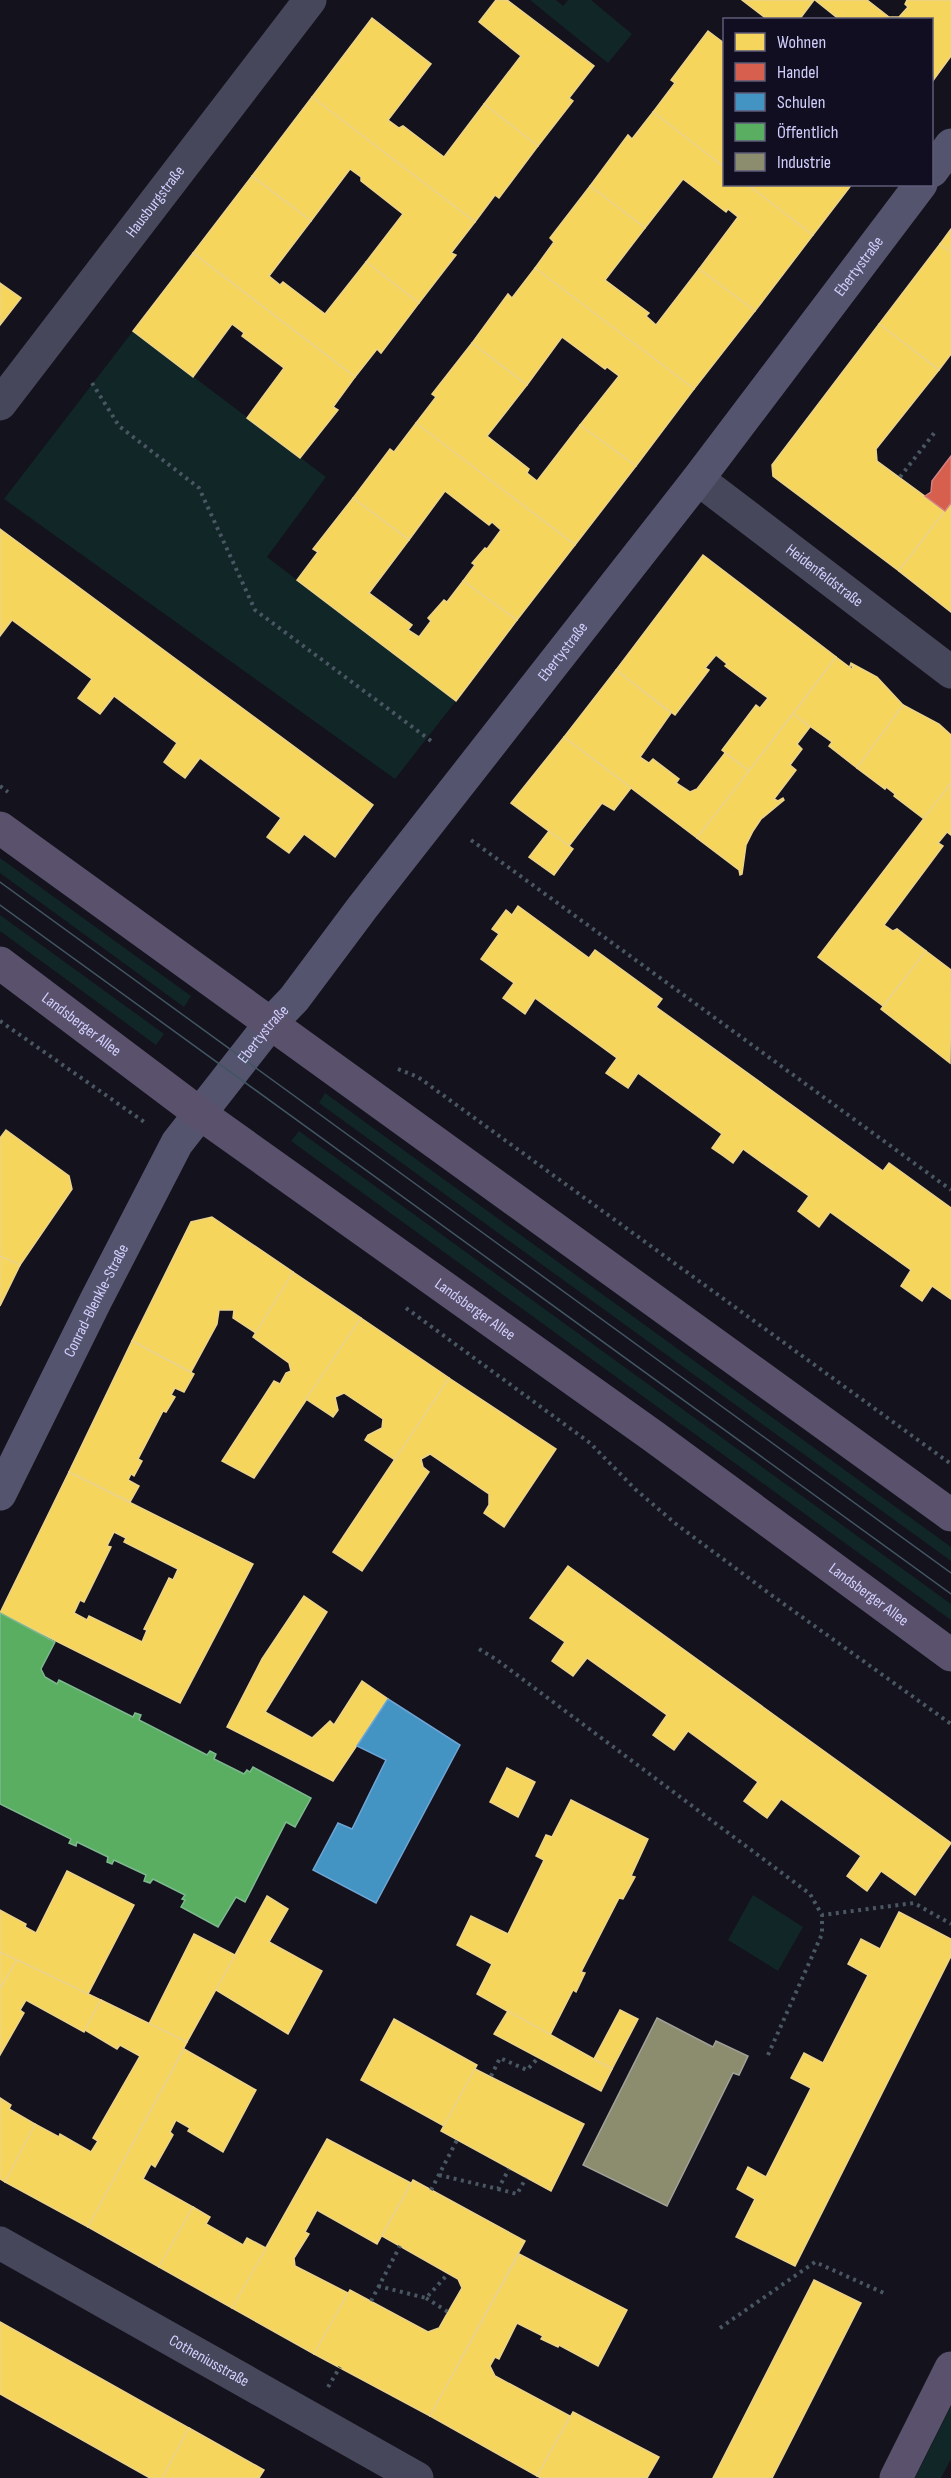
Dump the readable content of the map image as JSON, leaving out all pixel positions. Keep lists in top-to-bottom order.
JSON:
{
  "streets": {
    "main road": ["Landsberger Allee"],
    "street": [
      "Hausburgstraße",
      "Ebertystraße",
      "Heidenfeldstraße",
      "Conrad-Blenkle-Straße",
      "Cotheniusstraße"
    ]
  },
  "crossings": [
    ["Ebertystraße", "Heidenfeldstraße"],
    ["Ebertystraße", "Landsberger Allee"],
    ["Ebertystraße", "Conrad-Blenkle-Straße"],
    ["Landsberger Allee", "Conrad-Blenkle-Straße"]
  ],
  "legend": [
    "Wohnen",
    "Handel",
    "Schulen",
    "Öffentlich",
    "Industrie"
  ]
}
